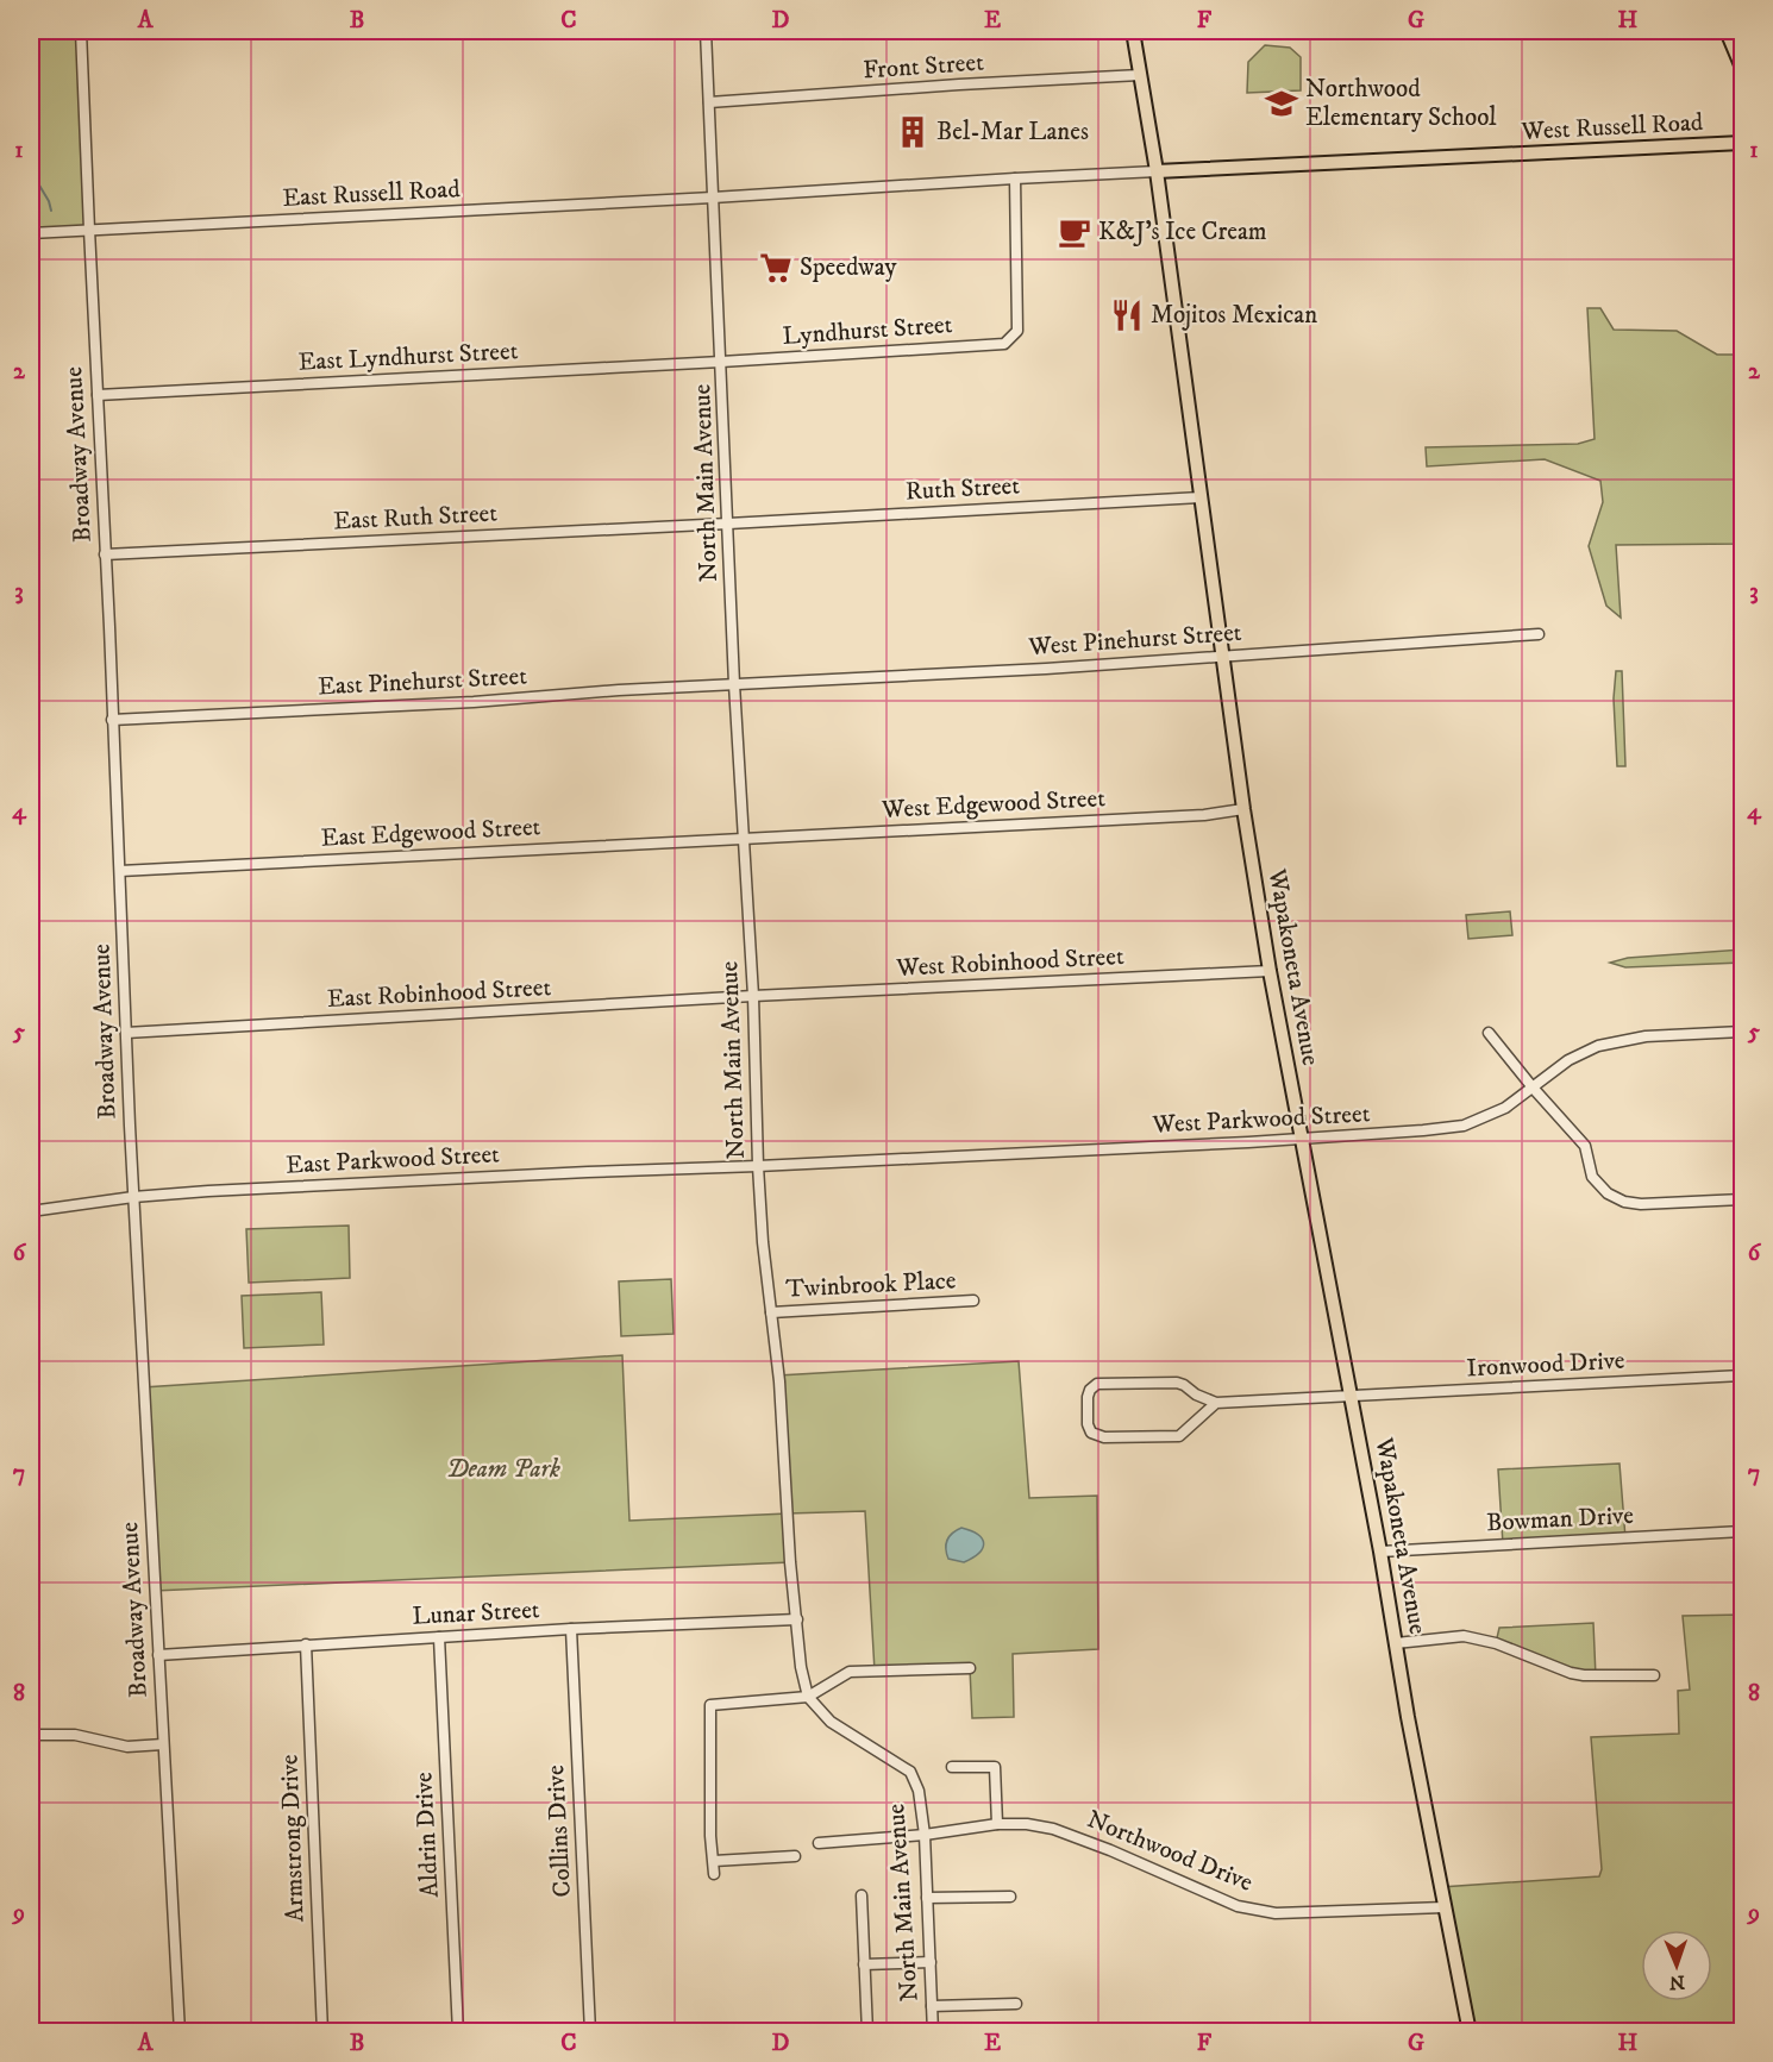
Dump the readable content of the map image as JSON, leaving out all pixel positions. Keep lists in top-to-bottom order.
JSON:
{
  "streets": {
    "main road": ["West Russell Road", "Wapakoneta Avenue"],
    "street": [
      "Front Street",
      "East Russell Road",
      "Lyndhurst Street",
      "East Lyndhurst Street",
      "Broadway Avenue",
      "North Main Avenue",
      "Ruth Street",
      "East Ruth Street",
      "West Pinehurst Street",
      "East Pinehurst Street",
      "West Edgewood Street",
      "East Edgewood Street",
      "West Robinhood Street",
      "East Robinhood Street",
      "West Parkwood Street",
      "East Parkwood Street",
      "Twinbrook Place",
      "Ironwood Drive",
      "Bowman Drive",
      "Lunar Street",
      "Collins Drive",
      "Aldrin Drive",
      "Armstrong Drive",
      "Northwood Drive"
    ]
  },
  "crossings": [
    ["Front Street", "North Main Avenue"],
    ["Front Street", "Wapakoneta Avenue"],
    ["West Russell Road", "East Russell Road"],
    ["West Russell Road", "Lyndhurst Street"],
    ["West Russell Road", "North Main Avenue"],
    ["West Russell Road", "Wapakoneta Avenue"],
    ["East Russell Road", "Broadway Avenue"],
    ["East Russell Road", "North Main Avenue"],
    ["Lyndhurst Street", "East Lyndhurst Street"],
    ["Lyndhurst Street", "North Main Avenue"],
    ["East Lyndhurst Street", "Broadway Avenue"],
    ["East Lyndhurst Street", "North Main Avenue"],
    ["Broadway Avenue", "East Ruth Street"],
    ["Broadway Avenue", "East Pinehurst Street"],
    ["Broadway Avenue", "East Edgewood Street"],
    ["Broadway Avenue", "East Robinhood Street"],
    ["Broadway Avenue", "East Parkwood Street"],
    ["Broadway Avenue", "Lunar Street"],
    ["North Main Avenue", "Ruth Street"],
    ["North Main Avenue", "East Ruth Street"],
    ["North Main Avenue", "West Pinehurst Street"],
    ["North Main Avenue", "East Pinehurst Street"],
    ["North Main Avenue", "West Edgewood Street"],
    ["North Main Avenue", "East Edgewood Street"],
    ["North Main Avenue", "West Robinhood Street"],
    ["North Main Avenue", "East Robinhood Street"],
    ["North Main Avenue", "West Parkwood Street"],
    ["North Main Avenue", "East Parkwood Street"],
    ["North Main Avenue", "Twinbrook Place"],
    ["North Main Avenue", "Lunar Street"],
    ["North Main Avenue", "Northwood Drive"],
    ["Ruth Street", "East Ruth Street"],
    ["Ruth Street", "Wapakoneta Avenue"],
    ["West Pinehurst Street", "East Pinehurst Street"],
    ["West Pinehurst Street", "Wapakoneta Avenue"],
    ["West Edgewood Street", "East Edgewood Street"],
    ["West Edgewood Street", "Wapakoneta Avenue"],
    ["West Robinhood Street", "Wapakoneta Avenue"],
    ["West Robinhood Street", "East Robinhood Street"],
    ["Wapakoneta Avenue", "West Parkwood Street"],
    ["Wapakoneta Avenue", "Ironwood Drive"],
    ["Wapakoneta Avenue", "Bowman Drive"],
    ["Wapakoneta Avenue", "Northwood Drive"],
    ["West Parkwood Street", "East Parkwood Street"],
    ["Lunar Street", "Collins Drive"],
    ["Lunar Street", "Aldrin Drive"],
    ["Lunar Street", "Armstrong Drive"]
  ],
  "parks": ["Deam Park"],
  "places": {
    "school or university": ["Northwood Elementary School"],
    "building": ["Bel-Mar Lanes"],
    "cafe": ["K&J's Ice Cream"],
    "supermarket": ["Speedway"],
    "restaurant": ["Mojitos Mexican"]
  },
  "north": "bottom",
  "grid": {
    "columns": [
      "A",
      "B",
      "C",
      "D",
      "E",
      "F",
      "G",
      "H"
    ],
    "rows": [
      "1",
      "2",
      "3",
      "4",
      "5",
      "6",
      "7",
      "8",
      "9"
    ]
  }
}
